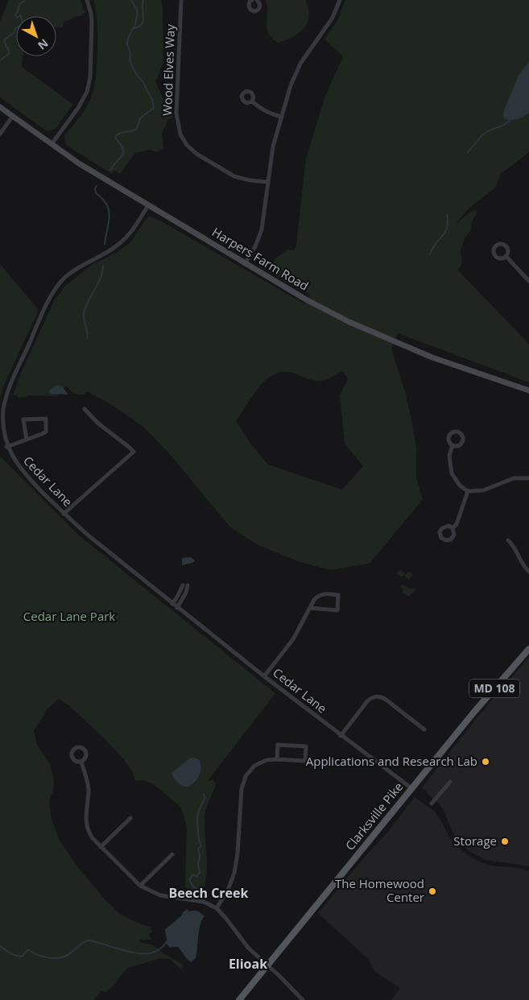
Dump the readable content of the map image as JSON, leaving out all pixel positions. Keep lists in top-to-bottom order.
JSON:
{
  "streets": {
    "main road": ["Harpers Farm Road", "MD 108", "Clarksville Pike"],
    "street": ["Wood Elves Way", "Cedar Lane"]
  },
  "crossings": [
    ["Harpers Farm Road", "Cedar Lane"],
    ["Cedar Lane", "Clarksville Pike"]
  ],
  "districts": ["Beech Creek", "Elioak"],
  "parks": ["Cedar Lane Park"],
  "places": ["Applications and Research Lab", "Storage", "The Homewood Center"],
  "north": "bottom right"
}
